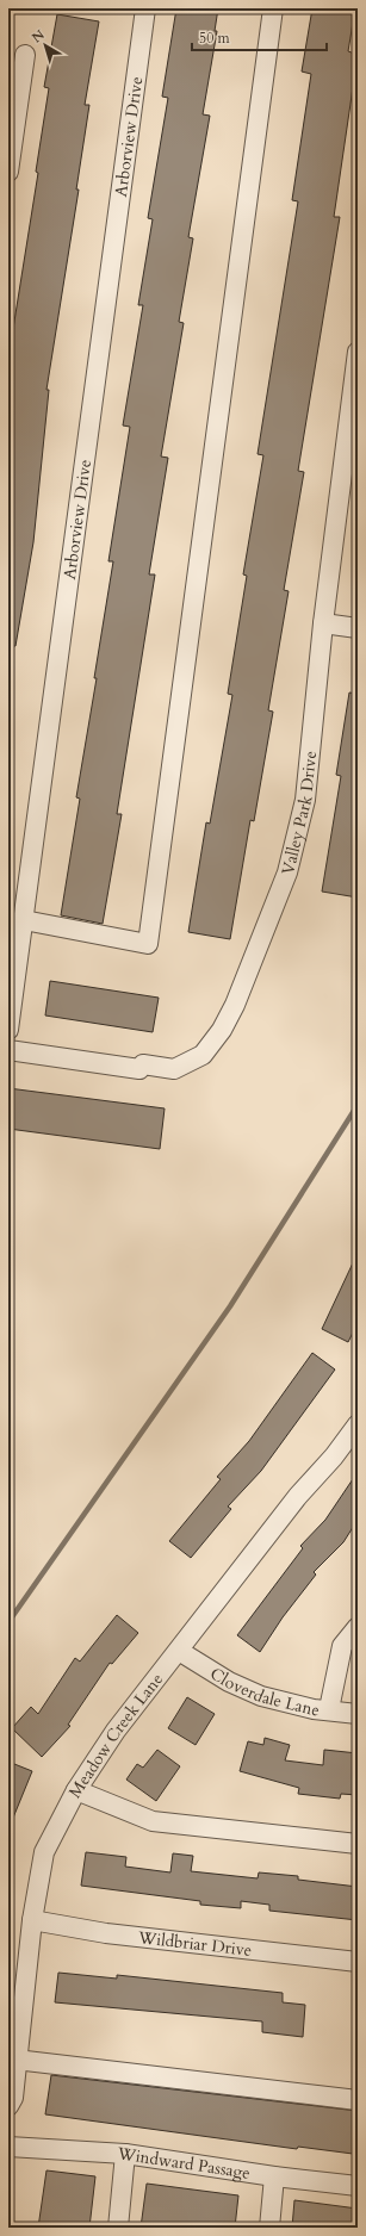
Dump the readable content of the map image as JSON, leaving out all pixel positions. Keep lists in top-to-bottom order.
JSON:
{
  "streets": {
    "street": [
      "Arborview Drive",
      "Valley Park Drive",
      "Cloverdale Lane",
      "Meadow Creek Lane",
      "Wildbriar Drive",
      "Windward Passage"
    ]
  },
  "crossings": [
    ["Cloverdale Lane", "Meadow Creek Lane"],
    ["Meadow Creek Lane", "Wildbriar Drive"]
  ],
  "scale_bar": "50 m",
  "north": "top left"
}
